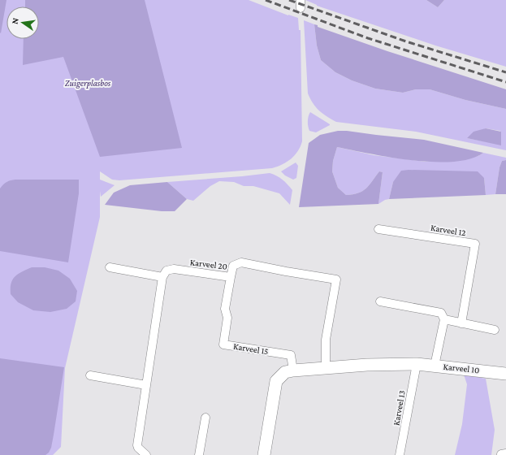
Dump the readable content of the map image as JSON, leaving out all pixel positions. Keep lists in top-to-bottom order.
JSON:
{
  "streets": {
    "street": [
      "Karveel 12",
      "Karveel 20",
      "Karveel 15",
      "Karveel 10",
      "Karveel 13"
    ]
  },
  "crossings": [
    ["Karveel 20", "Karveel 15"],
    ["Karveel 10", "Karveel 13"]
  ],
  "parks": ["Zuigerplasbos"],
  "north": "left"
}
